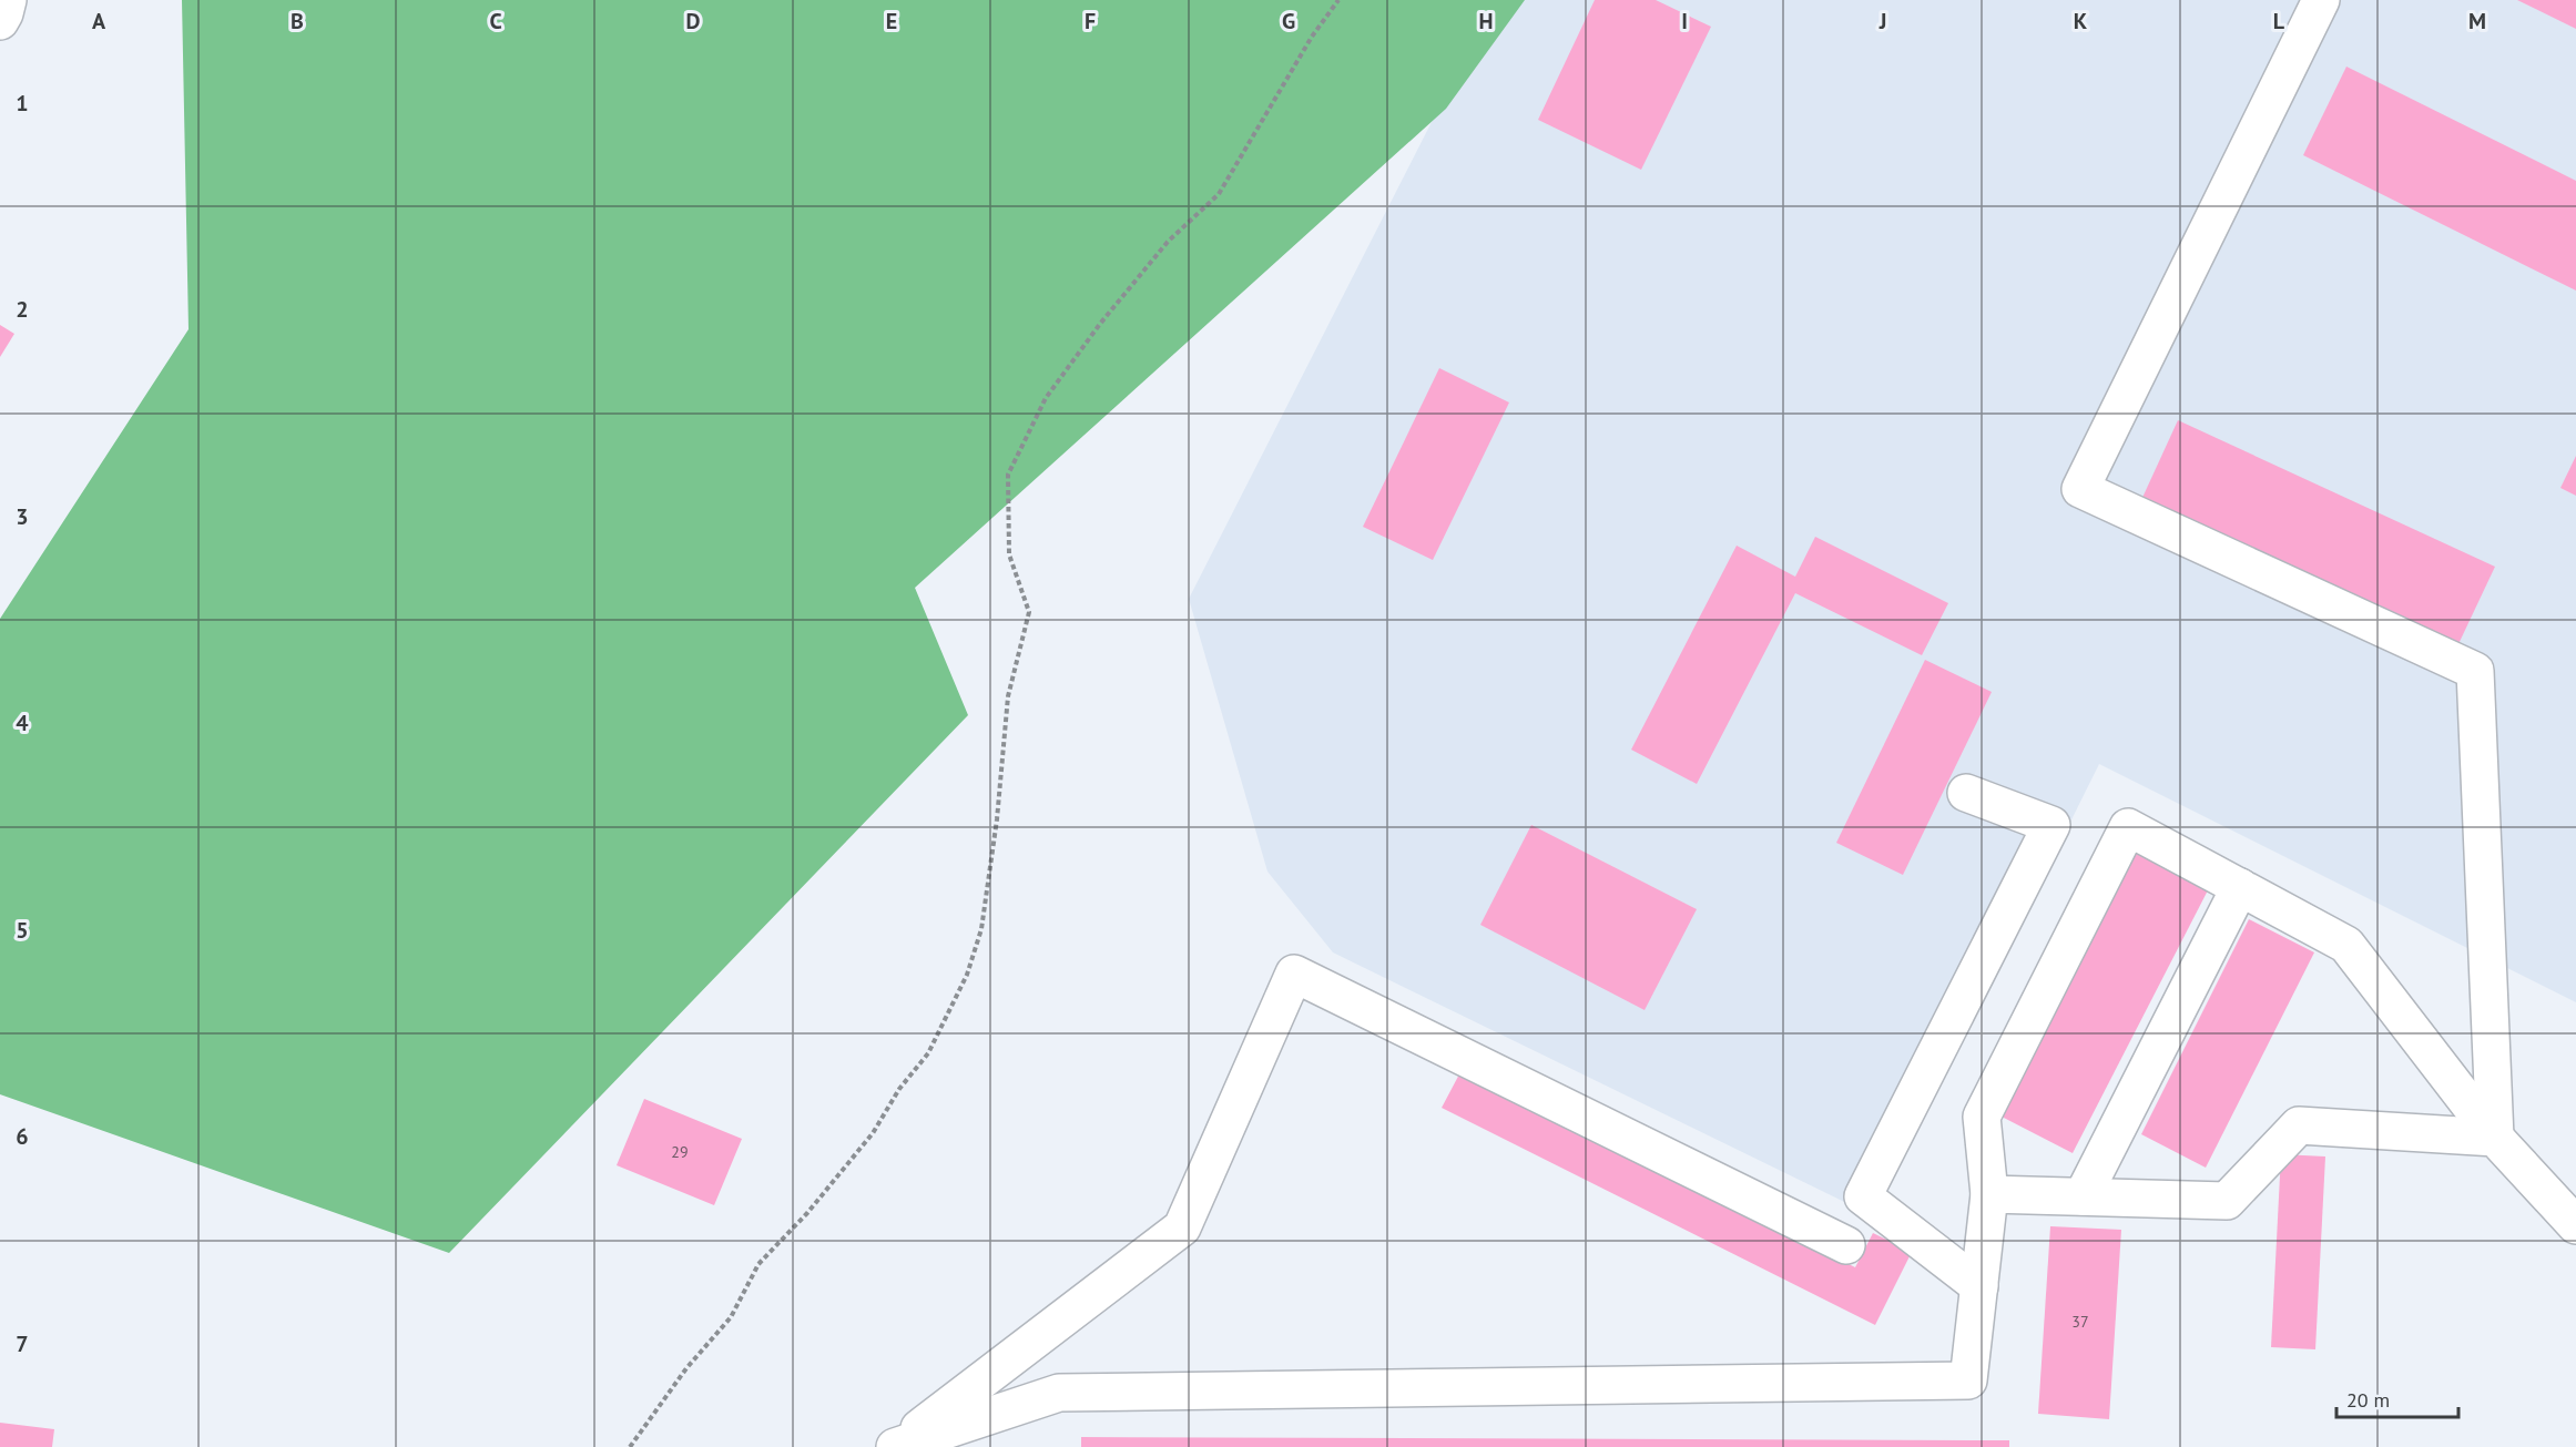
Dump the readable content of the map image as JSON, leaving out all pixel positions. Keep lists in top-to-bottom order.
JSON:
{
  "house_numbers": ["29", "37"],
  "scale_bar": "20 m",
  "grid": {
    "columns": [
      "A",
      "B",
      "C",
      "D",
      "E",
      "F",
      "G",
      "H",
      "I",
      "J",
      "K",
      "L",
      "M"
    ],
    "rows": [
      "1",
      "2",
      "3",
      "4",
      "5",
      "6",
      "7"
    ]
  }
}
